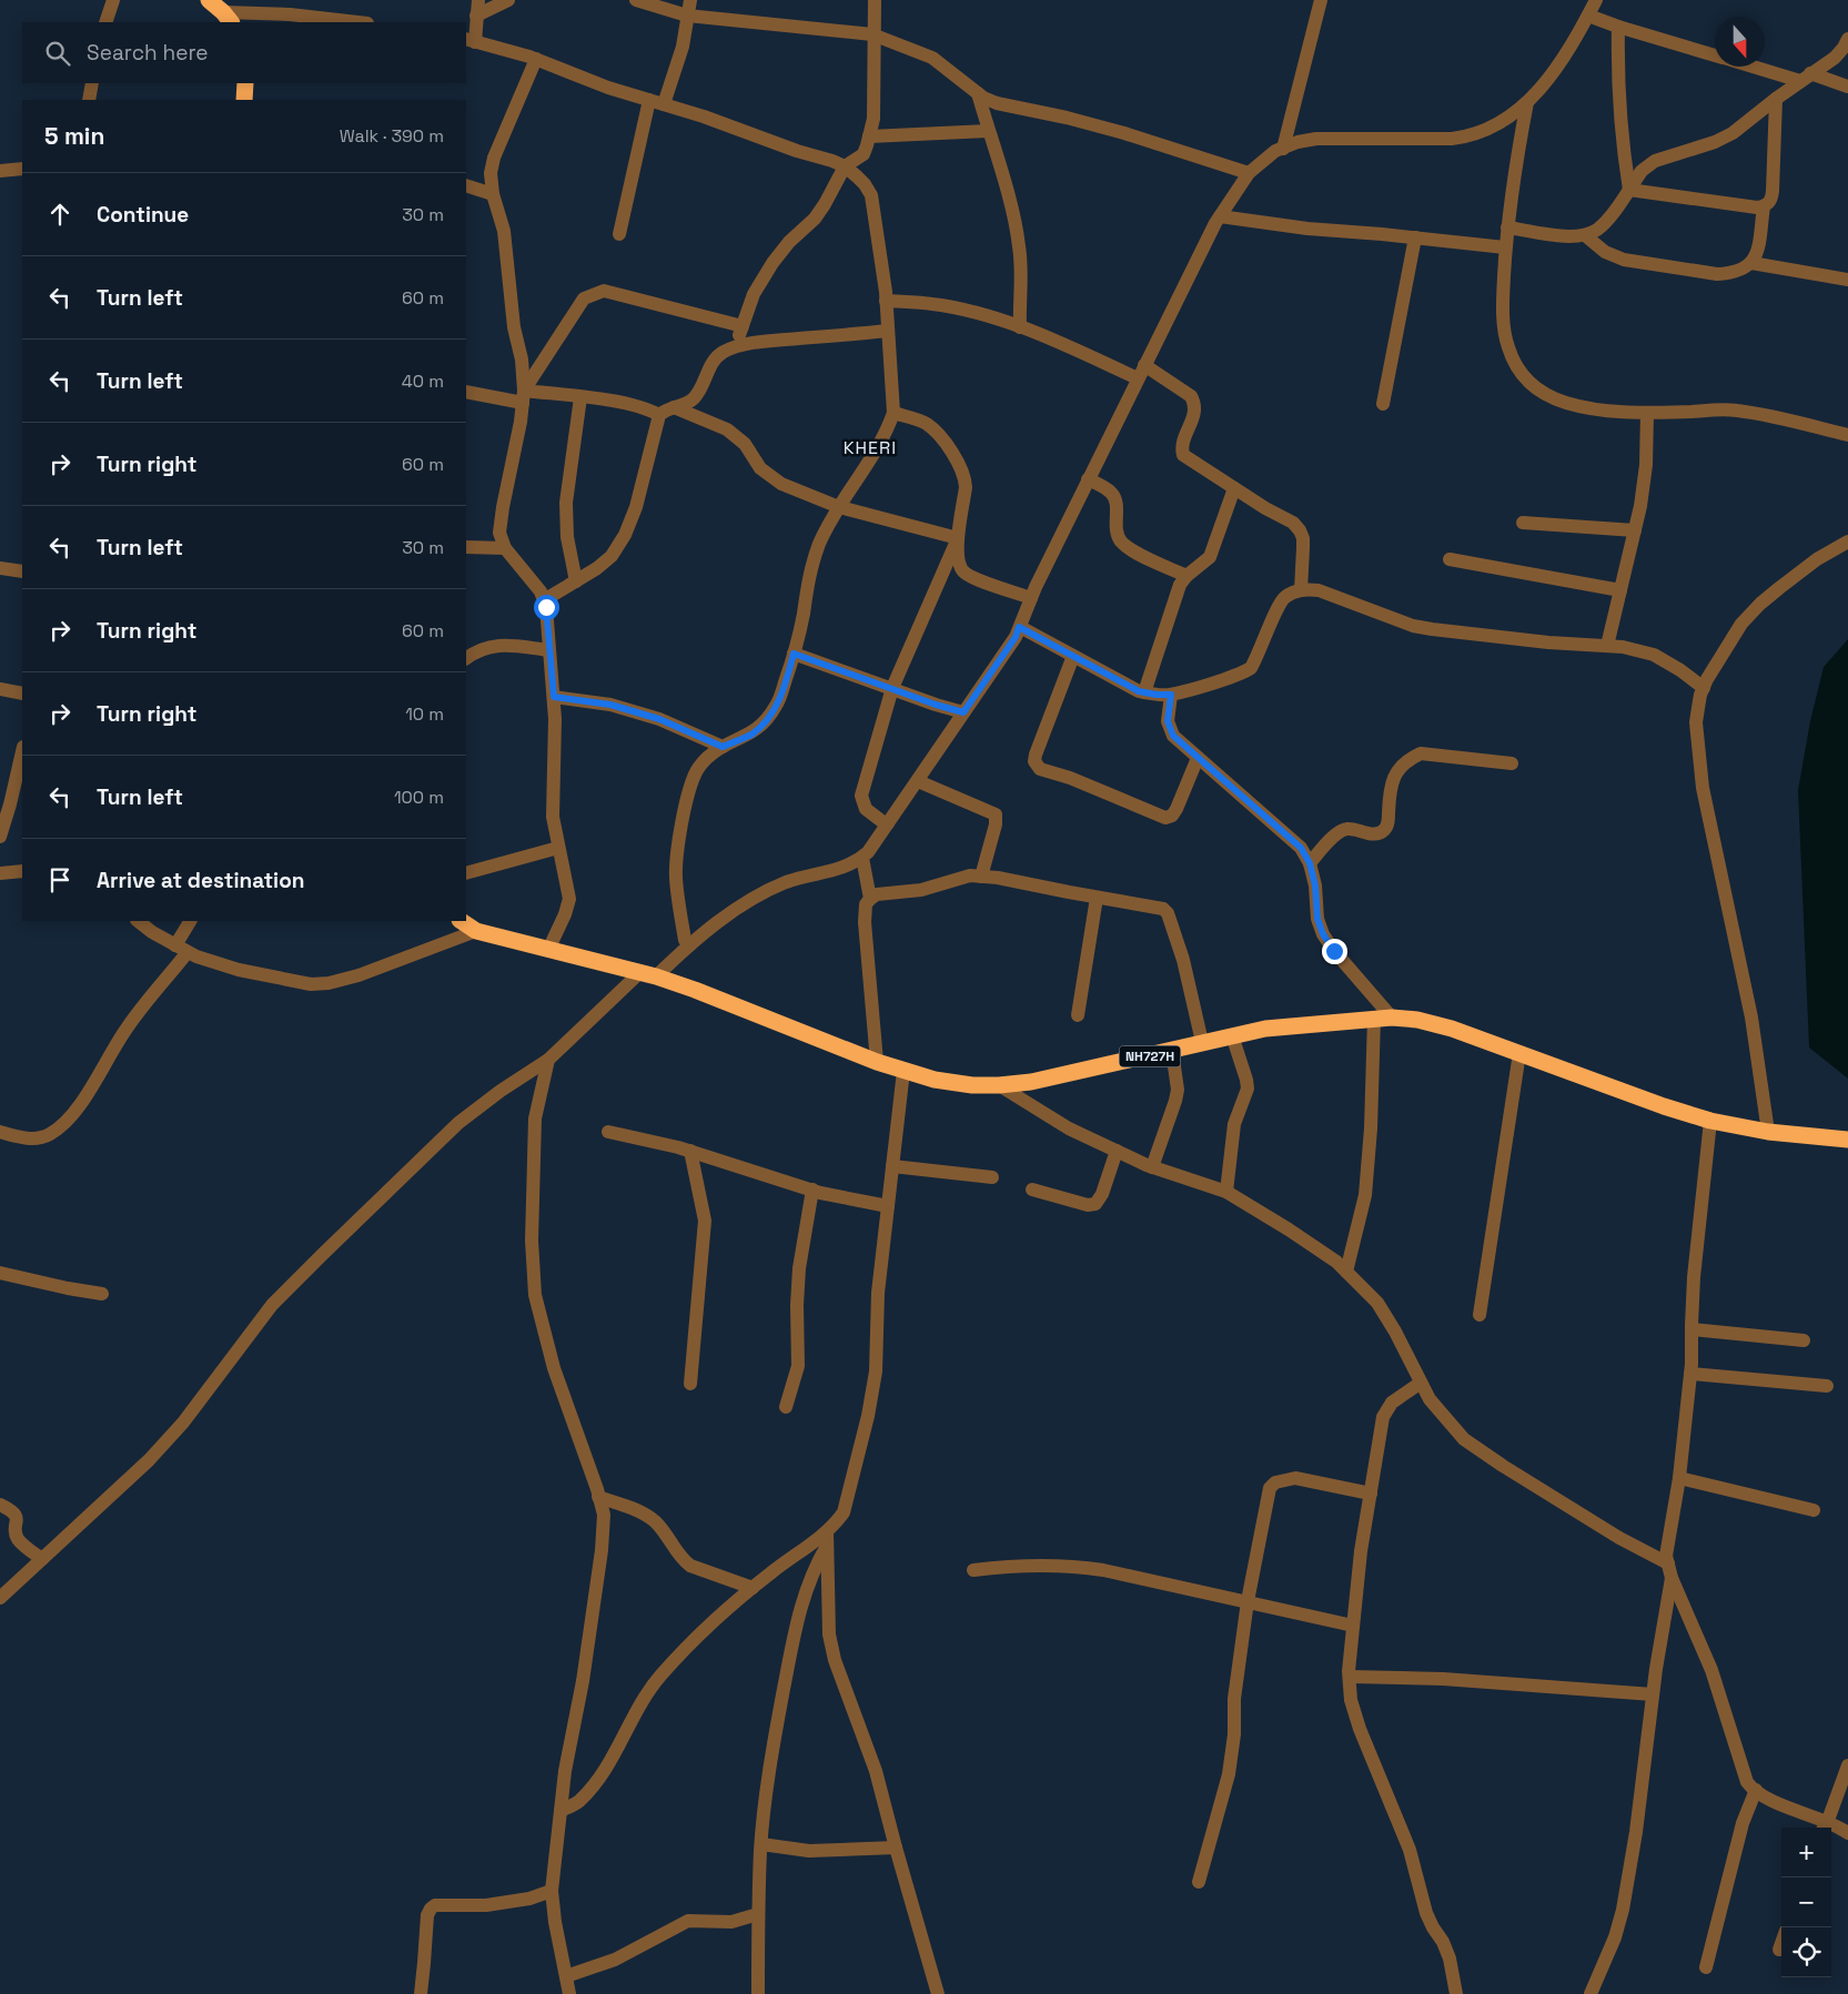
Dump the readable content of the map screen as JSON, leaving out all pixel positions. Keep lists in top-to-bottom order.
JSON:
{
  "streets": {
    "highway": ["NH727H"]
  },
  "districts": ["KHERI"],
  "north": "bottom",
  "page": {
    "search": "Search here",
    "heading": ["5 min", "Walk · 390 m"],
    "list": [
      ["Continue", "30 m"],
      ["Turn left", "60 m"],
      ["Turn left", "40 m"],
      ["Turn right", "60 m"],
      ["Turn left", "30 m"],
      ["Turn right", "60 m"],
      ["Turn right", "10 m"],
      ["Turn left", "100 m"],
      "Arrive at destination"
    ],
    "map_buttons": ["+", "−"]
  }
}
